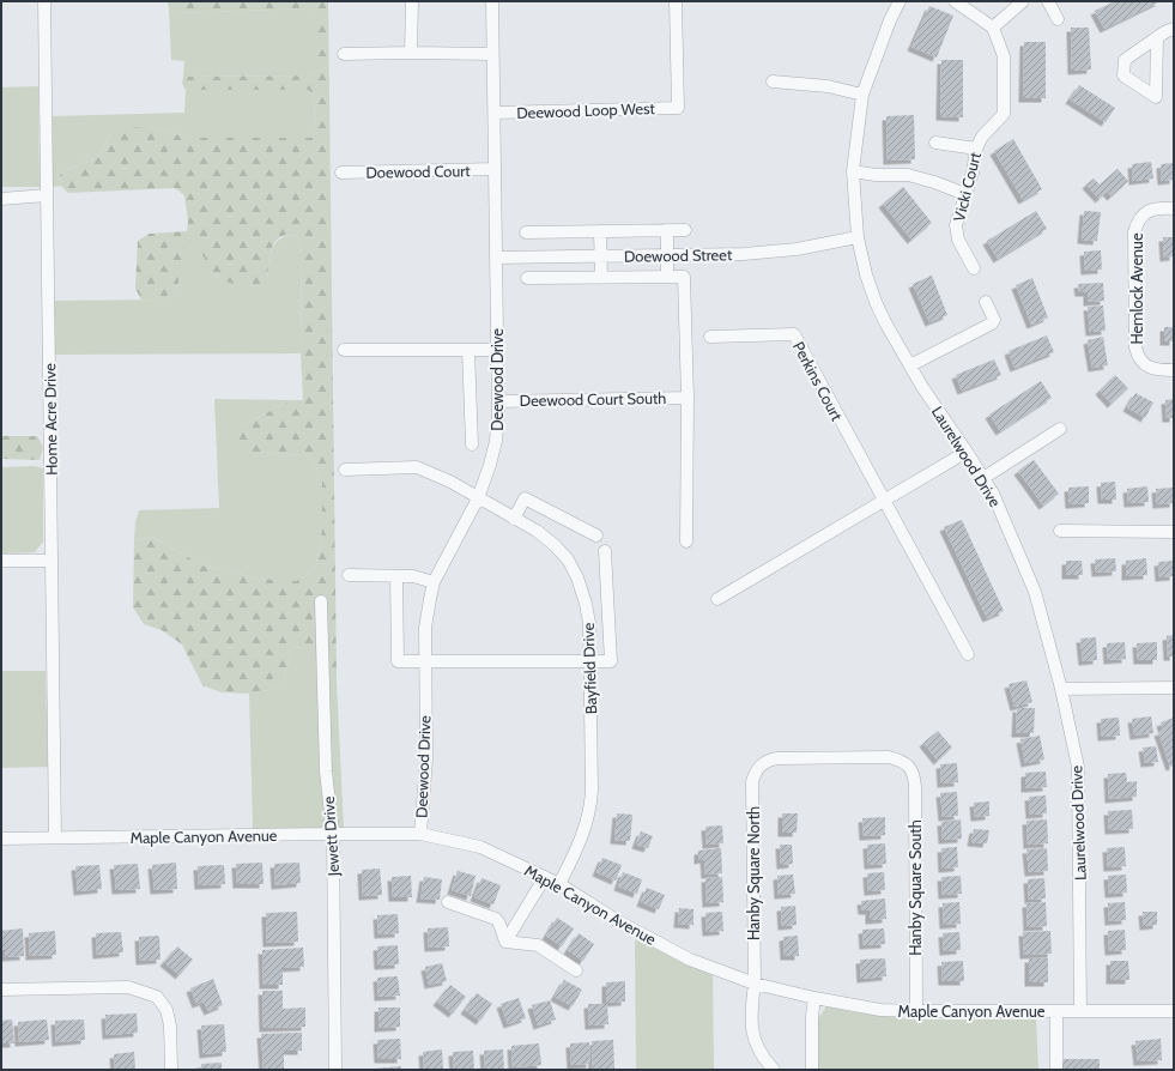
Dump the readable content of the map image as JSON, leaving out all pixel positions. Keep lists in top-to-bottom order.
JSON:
{
  "streets": {
    "street": [
      "Deewood Loop West",
      "Doewood Court",
      "Vicki Court",
      "Doewood Street",
      "Hemlock Avenue",
      "Deewood Drive",
      "Perkins Court",
      "Deewood Court South",
      "Home Acre Drive",
      "Laurelwood Drive",
      "Bayfield Drive",
      "Maple Canyon Avenue",
      "Jewett Drive",
      "Hanby Square North",
      "Hanby Square South"
    ]
  },
  "crossings": [
    ["Deewood Loop West", "Deewood Drive"],
    ["Doewood Court", "Deewood Drive"],
    ["Doewood Street", "Deewood Drive"],
    ["Doewood Street", "Laurelwood Drive"],
    ["Deewood Drive", "Deewood Court South"],
    ["Deewood Drive", "Bayfield Drive"],
    ["Deewood Drive", "Maple Canyon Avenue"],
    ["Home Acre Drive", "Maple Canyon Avenue"],
    ["Laurelwood Drive", "Maple Canyon Avenue"],
    ["Bayfield Drive", "Maple Canyon Avenue"],
    ["Maple Canyon Avenue", "Jewett Drive"],
    ["Maple Canyon Avenue", "Hanby Square North"],
    ["Maple Canyon Avenue", "Hanby Square South"],
    ["Hanby Square North", "Hanby Square South"]
  ]
}
